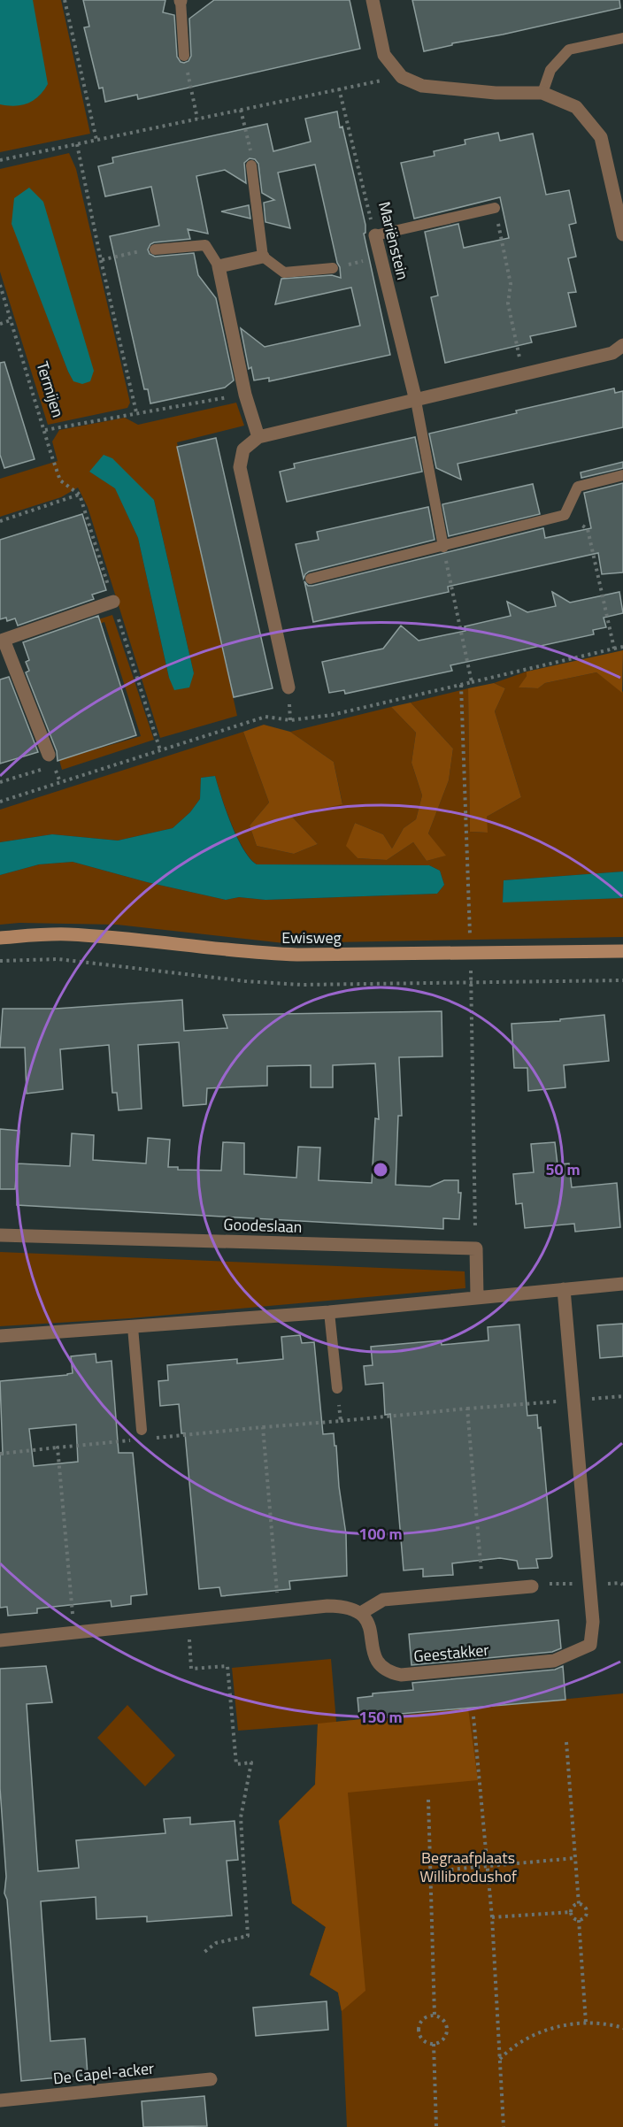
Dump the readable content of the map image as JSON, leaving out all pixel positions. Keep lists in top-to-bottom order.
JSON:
{
  "streets": {
    "street": [
      "Mariënstein",
      "Ewisweg",
      "Goodeslaan",
      "Geestakker",
      "De Capel-acker"
    ],
    "path": ["Termijen"]
  },
  "parks": ["Begraafplaats Willibrodushof"],
  "rings": ["50 m", "100 m", "150 m"]
}
